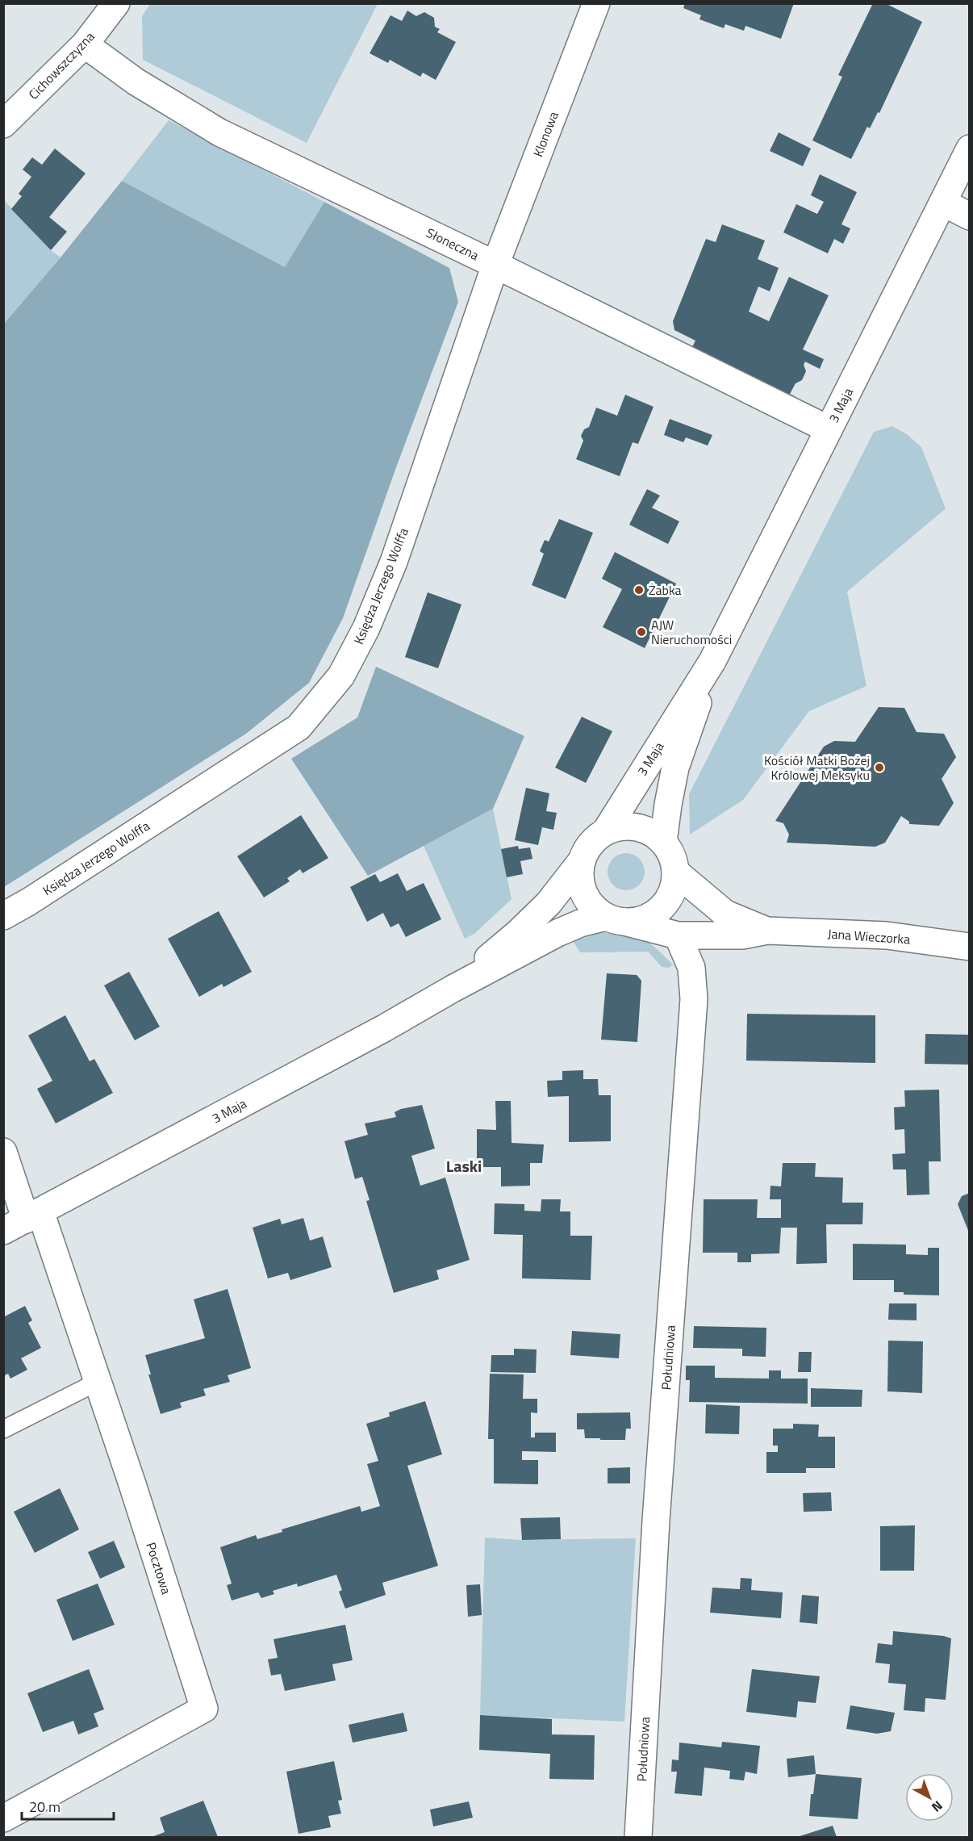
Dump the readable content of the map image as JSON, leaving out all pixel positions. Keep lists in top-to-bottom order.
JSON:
{
  "streets": {
    "street": [
      "Cichowszczyzna",
      "Klonowa",
      "Słoneczna",
      "3 Maja",
      "Księdza Jerzego Wolffa",
      "Jana Wieczorka",
      "Południowa",
      "Pocztowa"
    ]
  },
  "crossings": [
    ["Cichowszczyzna", "Słoneczna"],
    ["Klonowa", "Słoneczna"],
    ["Klonowa", "Księdza Jerzego Wolffa"],
    ["Słoneczna", "3 Maja"],
    ["Słoneczna", "Księdza Jerzego Wolffa"],
    ["3 Maja", "Jana Wieczorka"],
    ["3 Maja", "Pocztowa"],
    ["Jana Wieczorka", "Południowa"]
  ],
  "districts": ["Laski"],
  "places": ["Żabka", "AJW Nieruchomości", "Kościół Matki Bożej Królowej Meksyku"],
  "scale_bar": "20 m",
  "north": "bottom right"
}
